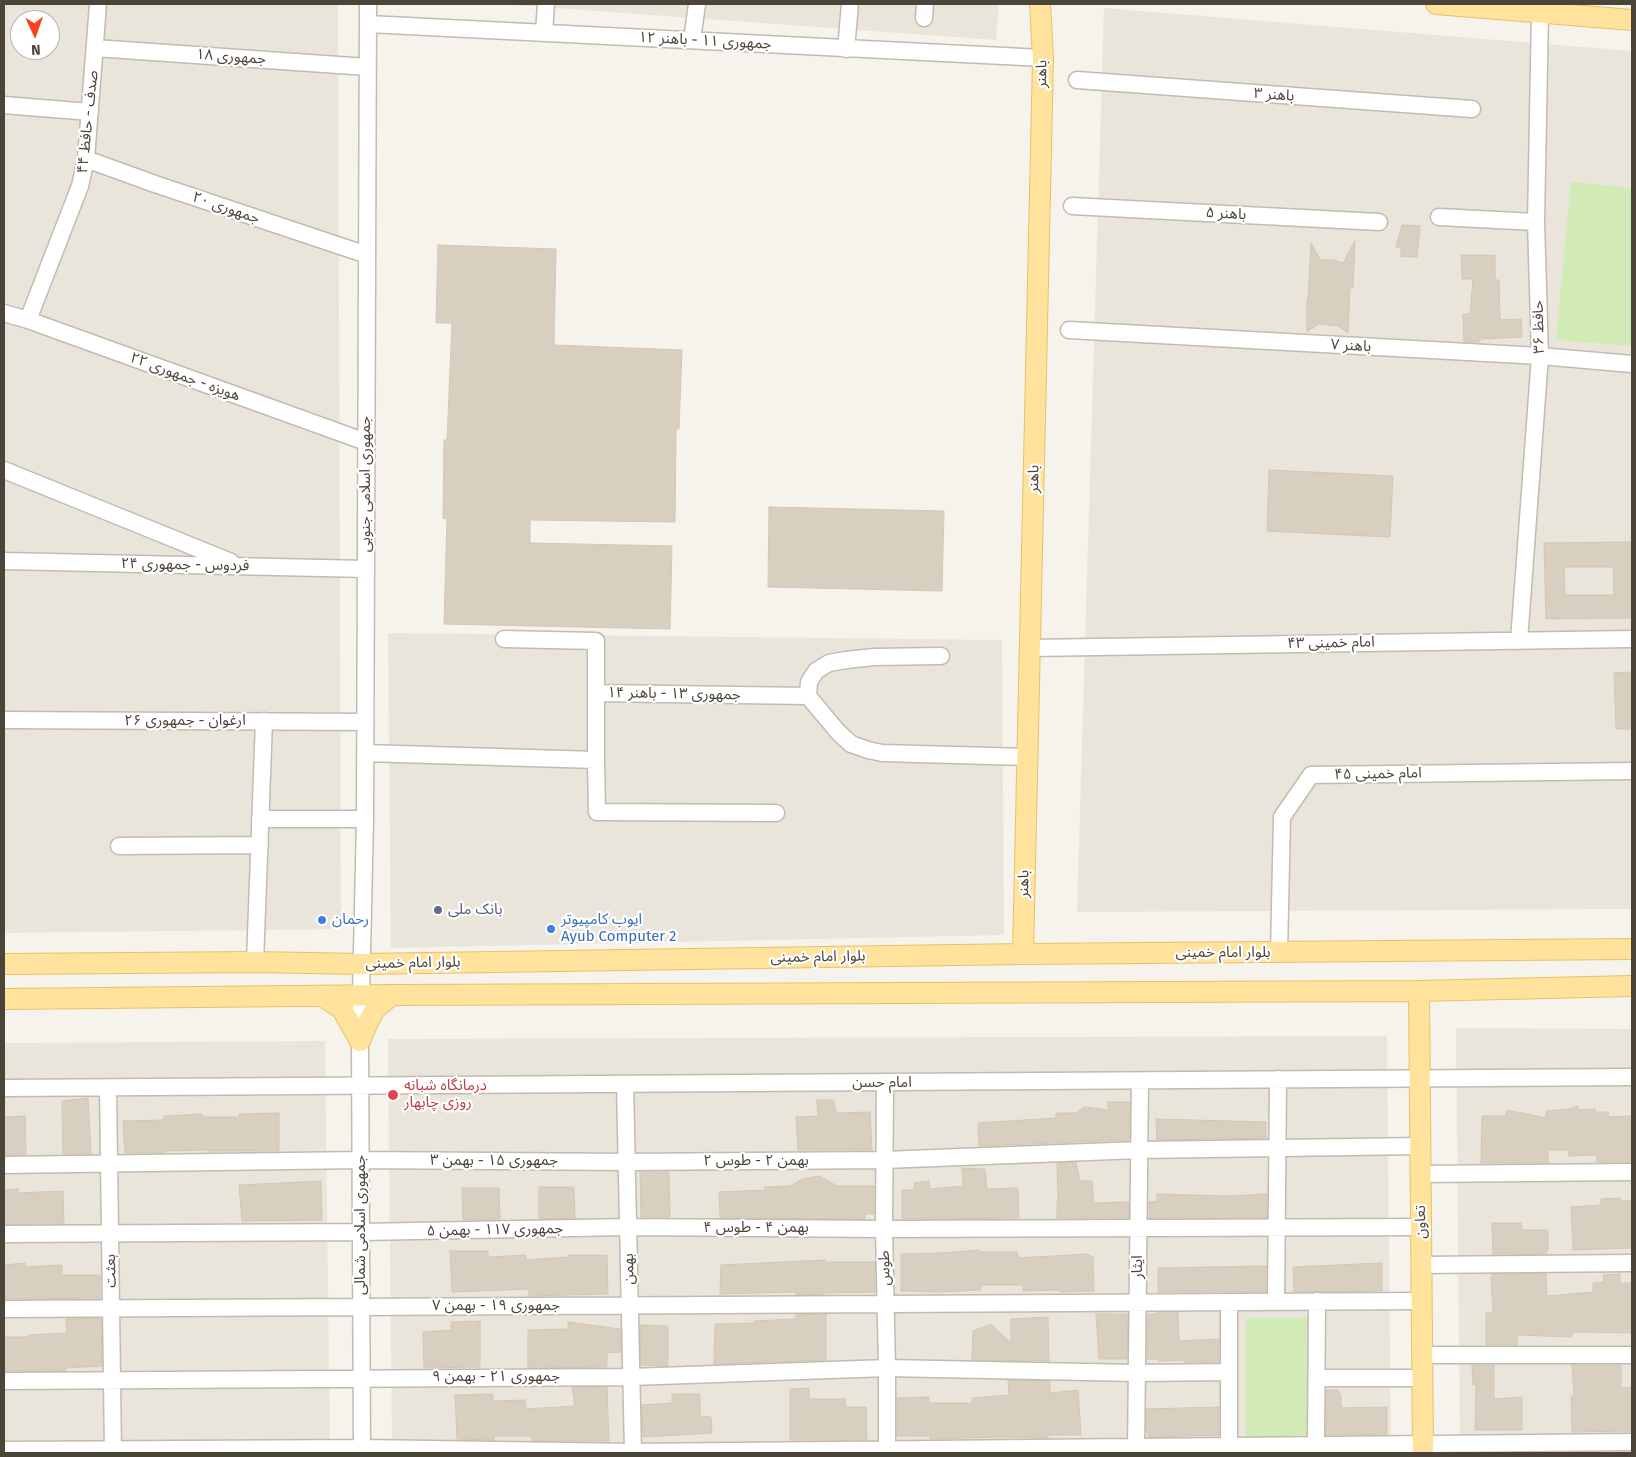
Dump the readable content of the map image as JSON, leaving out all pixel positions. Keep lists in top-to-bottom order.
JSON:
{
  "streets": {
    "main road": ["باهنر", "بلوار امام خمینی", "تعاون"],
    "street": [
      "جمهوری ۱۱ - باهنر ۱۲",
      "جمهوری ۱۸",
      "باهنر ۳",
      "صدف - حافظ ۴۴",
      "جمهوری ۲۰",
      "باهنر ۵",
      "حافظ ۳۶",
      "باهنر ۷",
      "هویزه - جمهوری ۲۲",
      "جمهوری اسلامی جنوبی",
      "فردوس - جمهوری ۲۴",
      "امام خمینی ۴۳",
      "جمهوری ۱۳ - باهنر ۱۴",
      "ارغوان - جمهوری ۲۶",
      "امام خمینی ۴۵",
      "امام حسن",
      "جمهوری ۱۵ - بهمن ۳",
      "بهمن ۲ - طوس ۲",
      "جمهوری اسلامی شمالی",
      "بهمن ۴ - طوس ۴",
      "جمهوری ۱۱۷ - بهمن ۵",
      "ایثار",
      "طوس",
      "بهمن",
      "بعثت",
      "جمهوری ۱۹ - بهمن ۷",
      "جمهوری ۲۱ - بهمن ۹"
    ]
  },
  "crossings": [
    ["جمهوری ۱۱ - باهنر ۱۲", "باهنر"],
    ["جمهوری ۱۱ - باهنر ۱۲", "جمهوری اسلامی جنوبی"],
    ["جمهوری ۱۸", "صدف - حافظ ۴۴"],
    ["جمهوری ۱۸", "جمهوری اسلامی جنوبی"],
    ["باهنر", "امام خمینی ۴۳"],
    ["باهنر", "بلوار امام خمینی"],
    ["صدف - حافظ ۴۴", "جمهوری ۲۰"],
    ["صدف - حافظ ۴۴", "هویزه - جمهوری ۲۲"],
    ["جمهوری ۲۰", "جمهوری اسلامی جنوبی"],
    ["حافظ ۳۶", "باهنر ۷"],
    ["حافظ ۳۶", "امام خمینی ۴۳"],
    ["هویزه - جمهوری ۲۲", "جمهوری اسلامی جنوبی"],
    ["جمهوری اسلامی جنوبی", "فردوس - جمهوری ۲۴"],
    ["جمهوری اسلامی جنوبی", "ارغوان - جمهوری ۲۶"],
    ["جمهوری اسلامی جنوبی", "بلوار امام خمینی"],
    ["جمهوری اسلامی جنوبی", "جمهوری اسلامی شمالی"],
    ["امام خمینی ۴۵", "بلوار امام خمینی"],
    ["امام حسن", "تعاون"],
    ["امام حسن", "جمهوری اسلامی شمالی"],
    ["امام حسن", "ایثار"],
    ["امام حسن", "طوس"],
    ["امام حسن", "بهمن"],
    ["امام حسن", "بعثت"],
    ["جمهوری ۱۵ - بهمن ۳", "بهمن ۲ - طوس ۲"],
    ["جمهوری ۱۵ - بهمن ۳", "جمهوری اسلامی شمالی"],
    ["جمهوری ۱۵ - بهمن ۳", "بهمن"],
    ["جمهوری ۱۵ - بهمن ۳", "بعثت"],
    ["بهمن ۲ - طوس ۲", "تعاون"],
    ["بهمن ۲ - طوس ۲", "ایثار"],
    ["بهمن ۲ - طوس ۲", "طوس"],
    ["بهمن ۲ - طوس ۲", "بهمن"],
    ["تعاون", "بهمن ۴ - طوس ۴"],
    ["تعاون", "جمهوری ۱۹ - بهمن ۷"],
    ["جمهوری اسلامی شمالی", "جمهوری ۱۱۷ - بهمن ۵"],
    ["جمهوری اسلامی شمالی", "جمهوری ۱۹ - بهمن ۷"],
    ["جمهوری اسلامی شمالی", "جمهوری ۲۱ - بهمن ۹"],
    ["بهمن ۴ - طوس ۴", "جمهوری ۱۱۷ - بهمن ۵"],
    ["بهمن ۴ - طوس ۴", "ایثار"],
    ["بهمن ۴ - طوس ۴", "طوس"],
    ["بهمن ۴ - طوس ۴", "بهمن"],
    ["جمهوری ۱۱۷ - بهمن ۵", "بهمن"],
    ["جمهوری ۱۱۷ - بهمن ۵", "بعثت"],
    ["ایثار", "جمهوری ۱۹ - بهمن ۷"],
    ["ایثار", "جمهوری ۲۱ - بهمن ۹"],
    ["طوس", "جمهوری ۱۹ - بهمن ۷"],
    ["طوس", "جمهوری ۲۱ - بهمن ۹"],
    ["بهمن", "جمهوری ۱۹ - بهمن ۷"],
    ["بهمن", "جمهوری ۲۱ - بهمن ۹"],
    ["بعثت", "جمهوری ۱۹ - بهمن ۷"],
    ["بعثت", "جمهوری ۲۱ - بهمن ۹"]
  ],
  "places": [
    "بانک ملی",
    "رحمان",
    "ایوب کامپیوتر Ayub Computer 2",
    "درمانگاه شبانه روزی چابهار"
  ],
  "north": "bottom"
}
